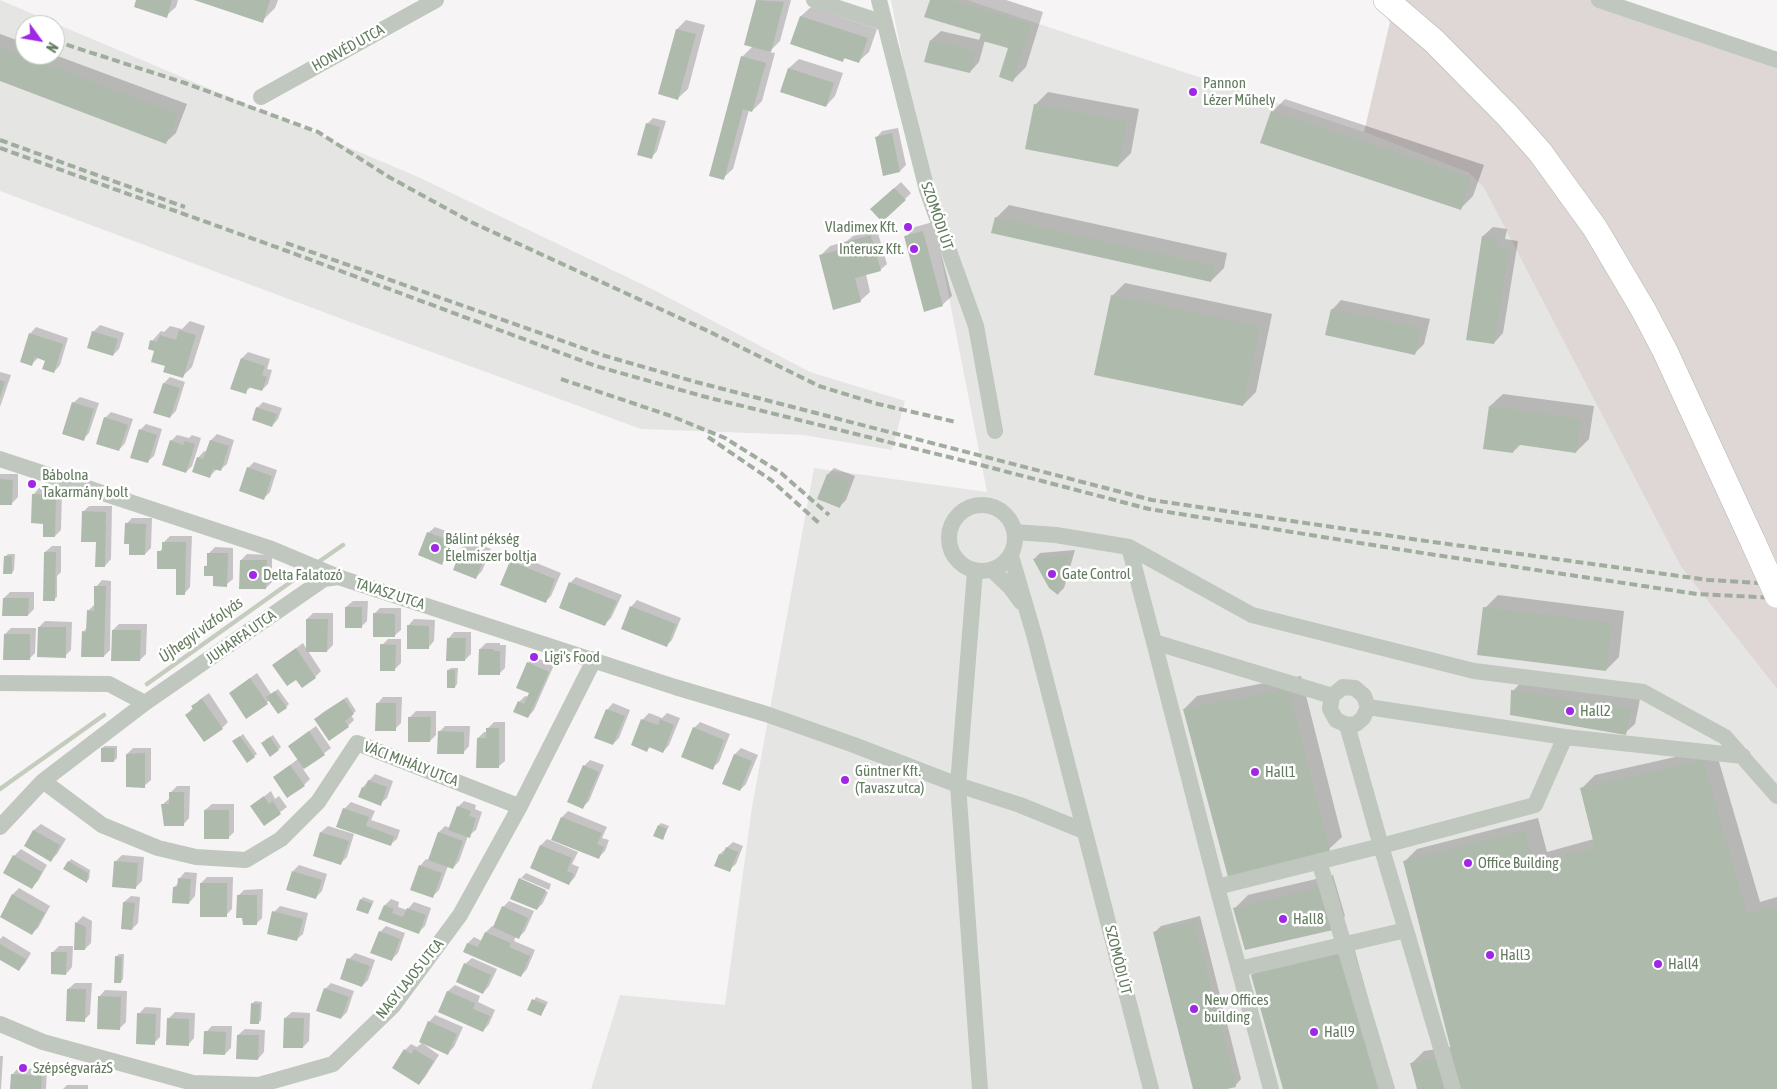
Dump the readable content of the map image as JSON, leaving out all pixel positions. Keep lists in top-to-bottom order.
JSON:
{
  "streets": {
    "street": [
      "HONVÉD UTCA",
      "SZOMÓDI ÚT",
      "TAVASZ UTCA",
      "JUHARFA UTCA",
      "VÁCI MIHÁLY UTCA",
      "NAGY LAJOS UTCA"
    ]
  },
  "crossings": [
    ["SZOMÓDI ÚT", "TAVASZ UTCA"],
    ["TAVASZ UTCA", "JUHARFA UTCA"],
    ["TAVASZ UTCA", "NAGY LAJOS UTCA"],
    ["JUHARFA UTCA", "VÁCI MIHÁLY UTCA"],
    ["VÁCI MIHÁLY UTCA", "NAGY LAJOS UTCA"]
  ],
  "water": ["Újhegyi vízfolyás"],
  "places": [
    "Pannon Lézer Műhely",
    "Vladimex Kft.",
    "Interusz Kft.",
    "Bábolna Takarmány bolt",
    "Bálint pékség Élelmiszer boltja",
    "Gate Control",
    "Delta Falatozó",
    "Ligi's Food",
    "Hall2",
    "Hall1",
    "Güntner Kft. (Tavasz utca)",
    "Office Building",
    "Hall8",
    "Hall3",
    "Hall4",
    "New Offices building",
    "Hall9",
    "SzépségvarázS"
  ],
  "north": "bottom right"
}
